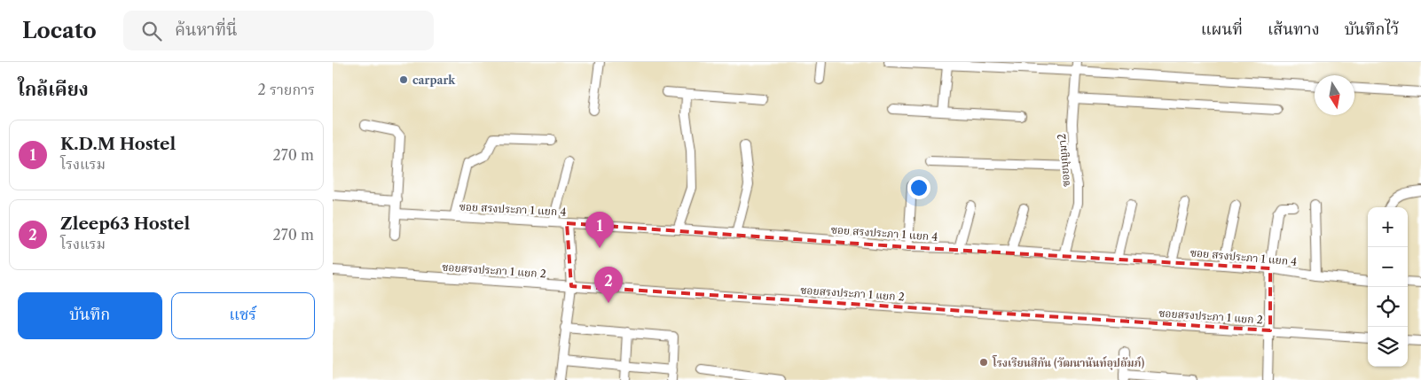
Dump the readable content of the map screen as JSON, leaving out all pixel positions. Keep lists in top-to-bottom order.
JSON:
{
  "streets": {
    "street": ["ซอยบุญมา2", "ซอย สรงประภา 1 แยก 4", "ซอยสรงประภา 1 แยก 2"]
  },
  "crossings": [
    ["ซอยบุญมา2", "ซอย สรงประภา 1 แยก 4"]
  ],
  "places": ["carpark", "โรงเรียนสีกัน (วัฒนานันท์อุปถัมภ์)"],
  "north": "bottom",
  "page": {
    "header": "Locato",
    "search": "ค้นหาที่นี่",
    "nav": ["แผนที่", "เส้นทาง", "บันทึกไว้"],
    "heading": ["ใกล้เคียง", "2 รายการ"],
    "list": [
      {
        "mark": "1",
        "name": "K.D.M Hostel",
        "note": "โรงแรม",
        "value": "270 m"
      },
      {
        "mark": "2",
        "name": "Zleep63 Hostel",
        "note": "โรงแรม",
        "value": "270 m"
      }
    ],
    "map_buttons": ["+", "−"],
    "pins": ["1", "2"],
    "buttons": ["บันทึก", "แชร์"]
  }
}
